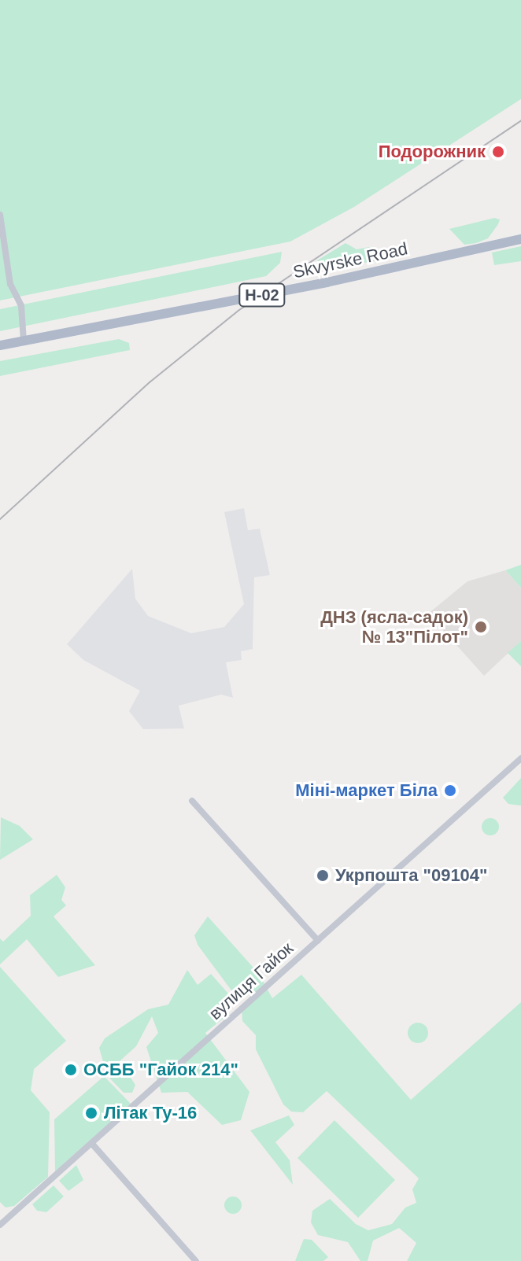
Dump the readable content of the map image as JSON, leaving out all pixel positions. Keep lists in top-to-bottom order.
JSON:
{
  "streets": {
    "main road": ["Skvyrske Road", "Н-02"],
    "street": ["вулиця Гайок"]
  },
  "places": [
    "Подорожник",
    "ДНЗ (ясла-садок) № 13\"Пілот\"",
    "Міні-маркет Біла",
    "Укрпошта \"09104\"",
    "ОСББ \"Гайок 214\"",
    "Літак Ту-16"
  ]
}
